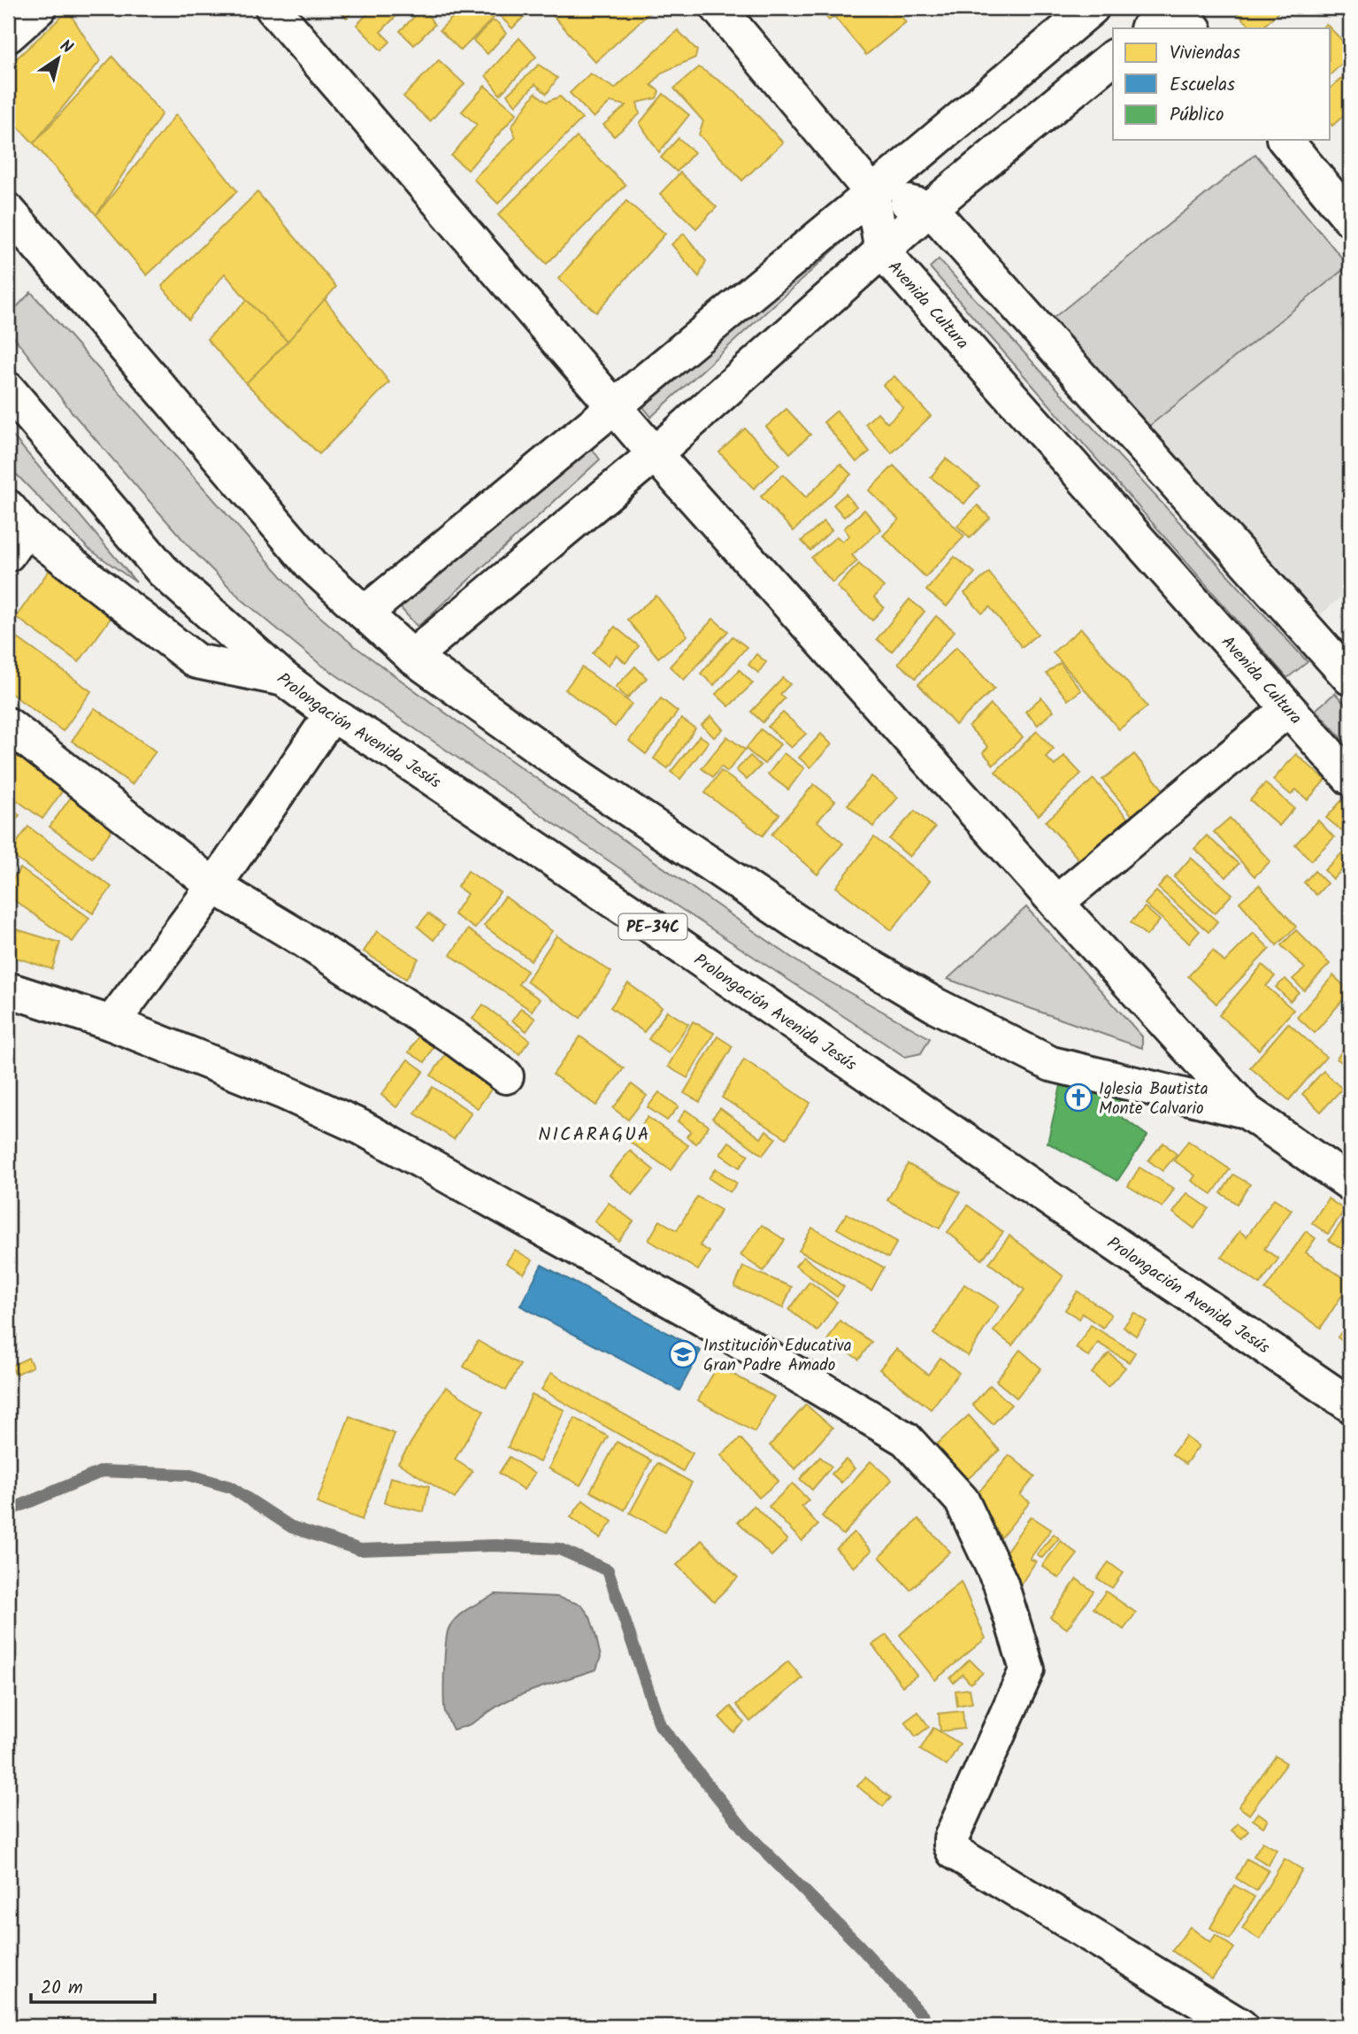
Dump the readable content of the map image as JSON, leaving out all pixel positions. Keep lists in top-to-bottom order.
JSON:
{
  "streets": {
    "street": ["Avenida Cultura", "Prolongación Avenida Jesús", "PE-34C"]
  },
  "districts": ["NICARAGUA"],
  "places": {
    "church": ["Iglesia Bautista Monte Calvario"],
    "school or university": ["Institución Educativa Gran Padre Amado"]
  },
  "legend": ["Viviendas", "Escuelas", "Público"],
  "scale_bar": "20 m",
  "north": "top right"
}
